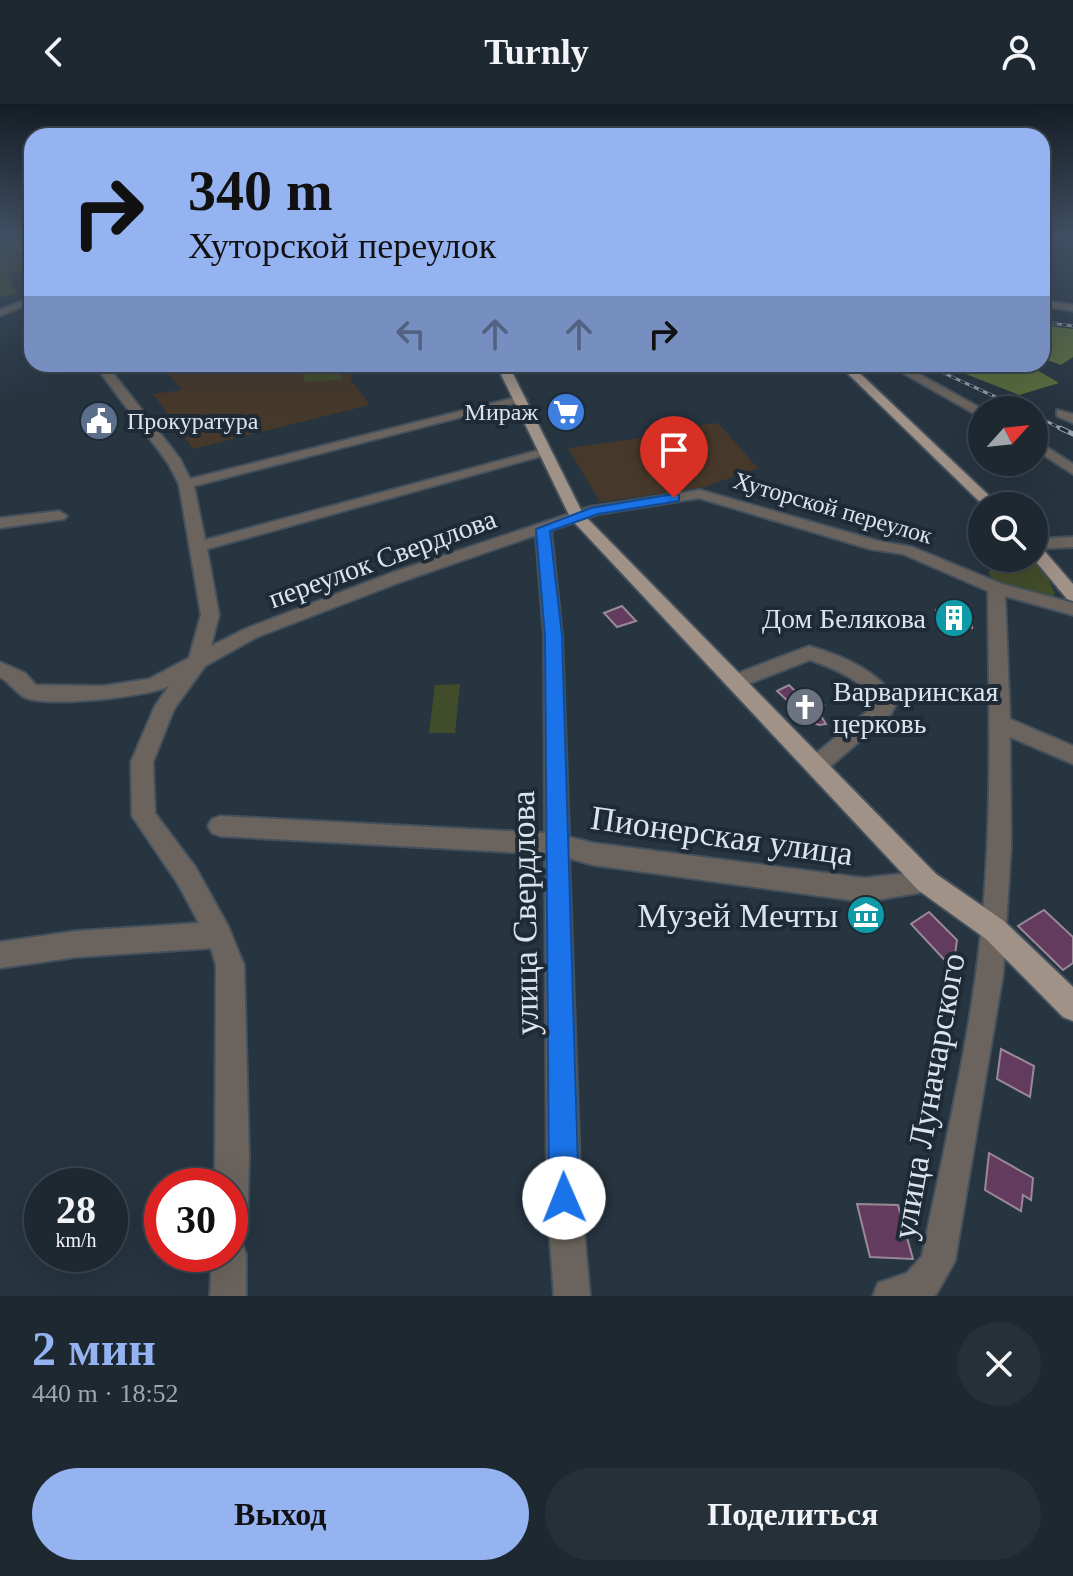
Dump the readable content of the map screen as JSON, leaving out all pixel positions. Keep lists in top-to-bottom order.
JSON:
{
  "streets": {
    "street": [
      "Хуторской переулок",
      "переулок Свердлова",
      "Пионерская улица",
      "улица Свердлова",
      "улица Луначарского"
    ]
  },
  "crossings": [
    ["Хуторской переулок", "переулок Свердлова"],
    ["Хуторской переулок", "улица Луначарского"],
    ["переулок Свердлова", "улица Свердлова"],
    ["Пионерская улица", "улица Свердлова"]
  ],
  "places": {
    "supermarket": ["Мираж"],
    "public building": ["Прокуратура"],
    "building": ["Дом Белякова"],
    "church": ["Варваринская церковь"],
    "museum": ["Музей Мечты"]
  },
  "north": "top right",
  "page": {
    "header": "Turnly",
    "turn": ["340 m", "Хуторской переулок"],
    "speed": "28 km/h",
    "limit": "30",
    "heading": ["2 мин", "440 m · 18:52"],
    "buttons": ["Выход", "Поделиться"]
  }
}
